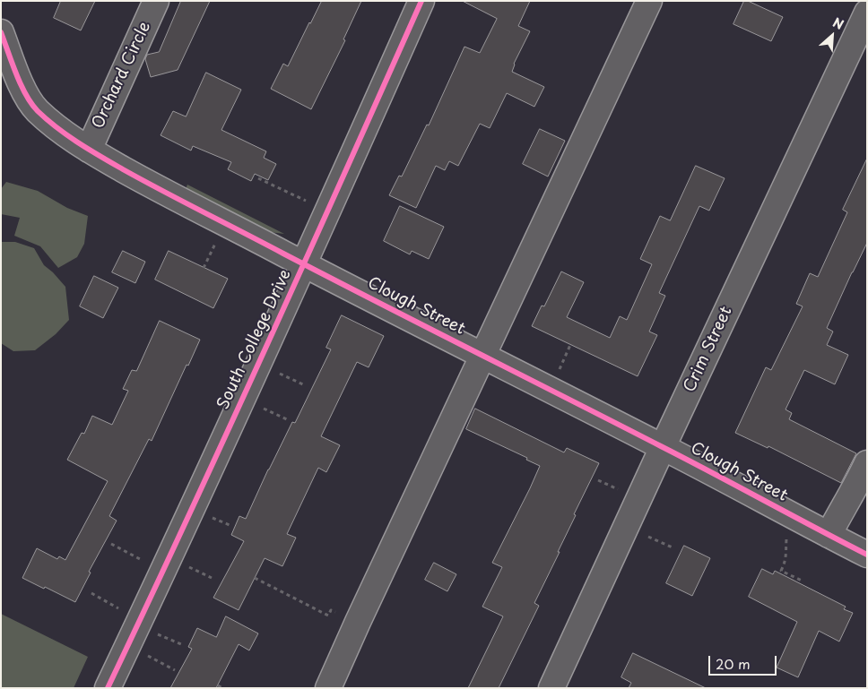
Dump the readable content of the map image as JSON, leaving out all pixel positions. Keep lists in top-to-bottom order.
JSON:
{
  "streets": {
    "street": [
      "Orchard Circle",
      "Clough Street",
      "South College Drive",
      "Crim Street"
    ]
  },
  "crossings": [
    ["Orchard Circle", "Clough Street"],
    ["Clough Street", "South College Drive"],
    ["Clough Street", "Crim Street"]
  ],
  "scale_bar": "20 m",
  "north": "top right"
}
